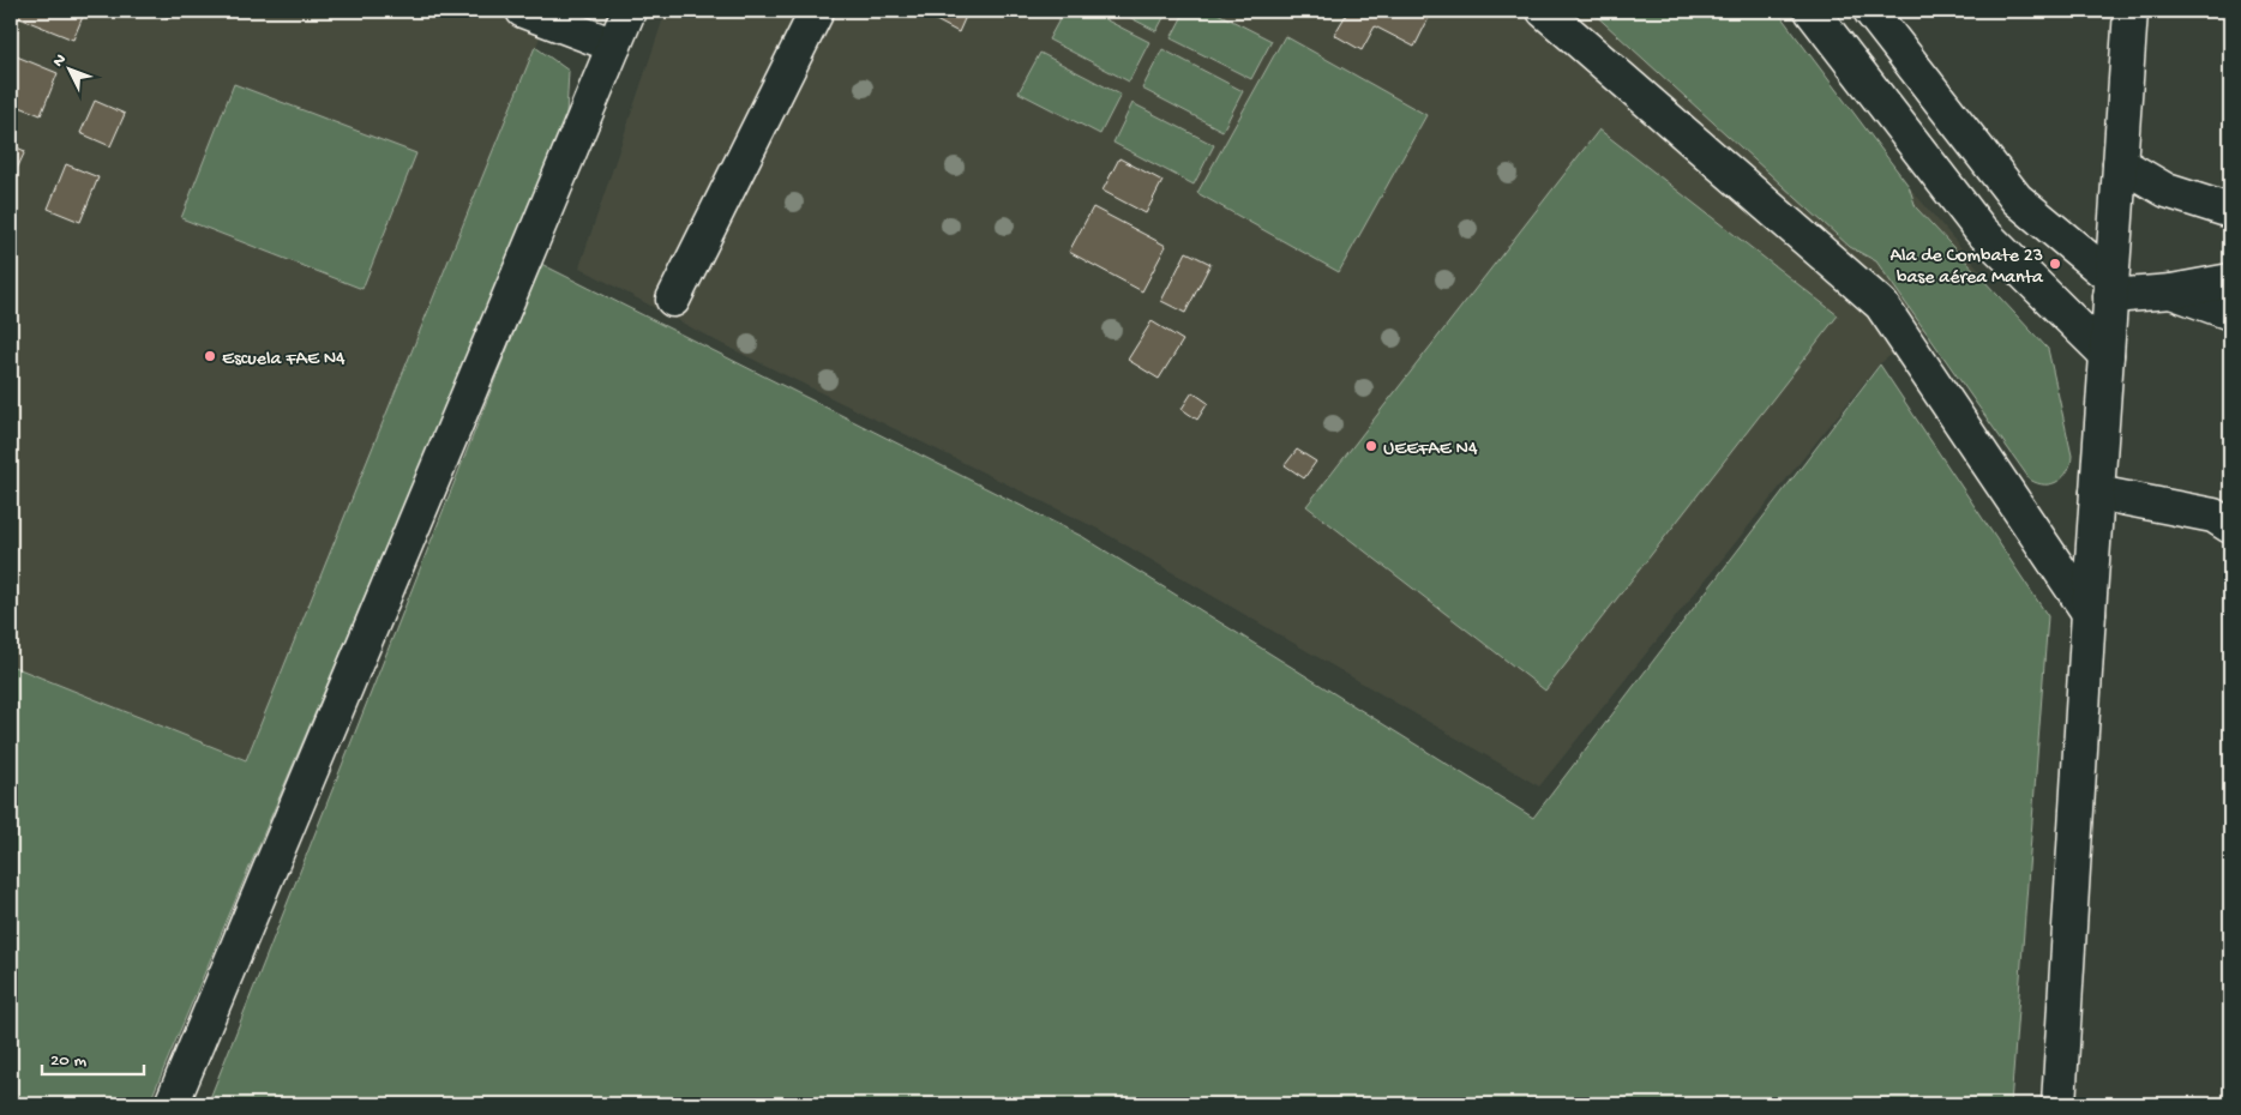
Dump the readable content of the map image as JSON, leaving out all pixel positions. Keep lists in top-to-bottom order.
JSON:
{
  "places": ["Ala de Combate 23 base aérea Manta", "Escuela FAE N4", "UEEFAE N4"],
  "scale_bar": "20 m",
  "north": "top left"
}
